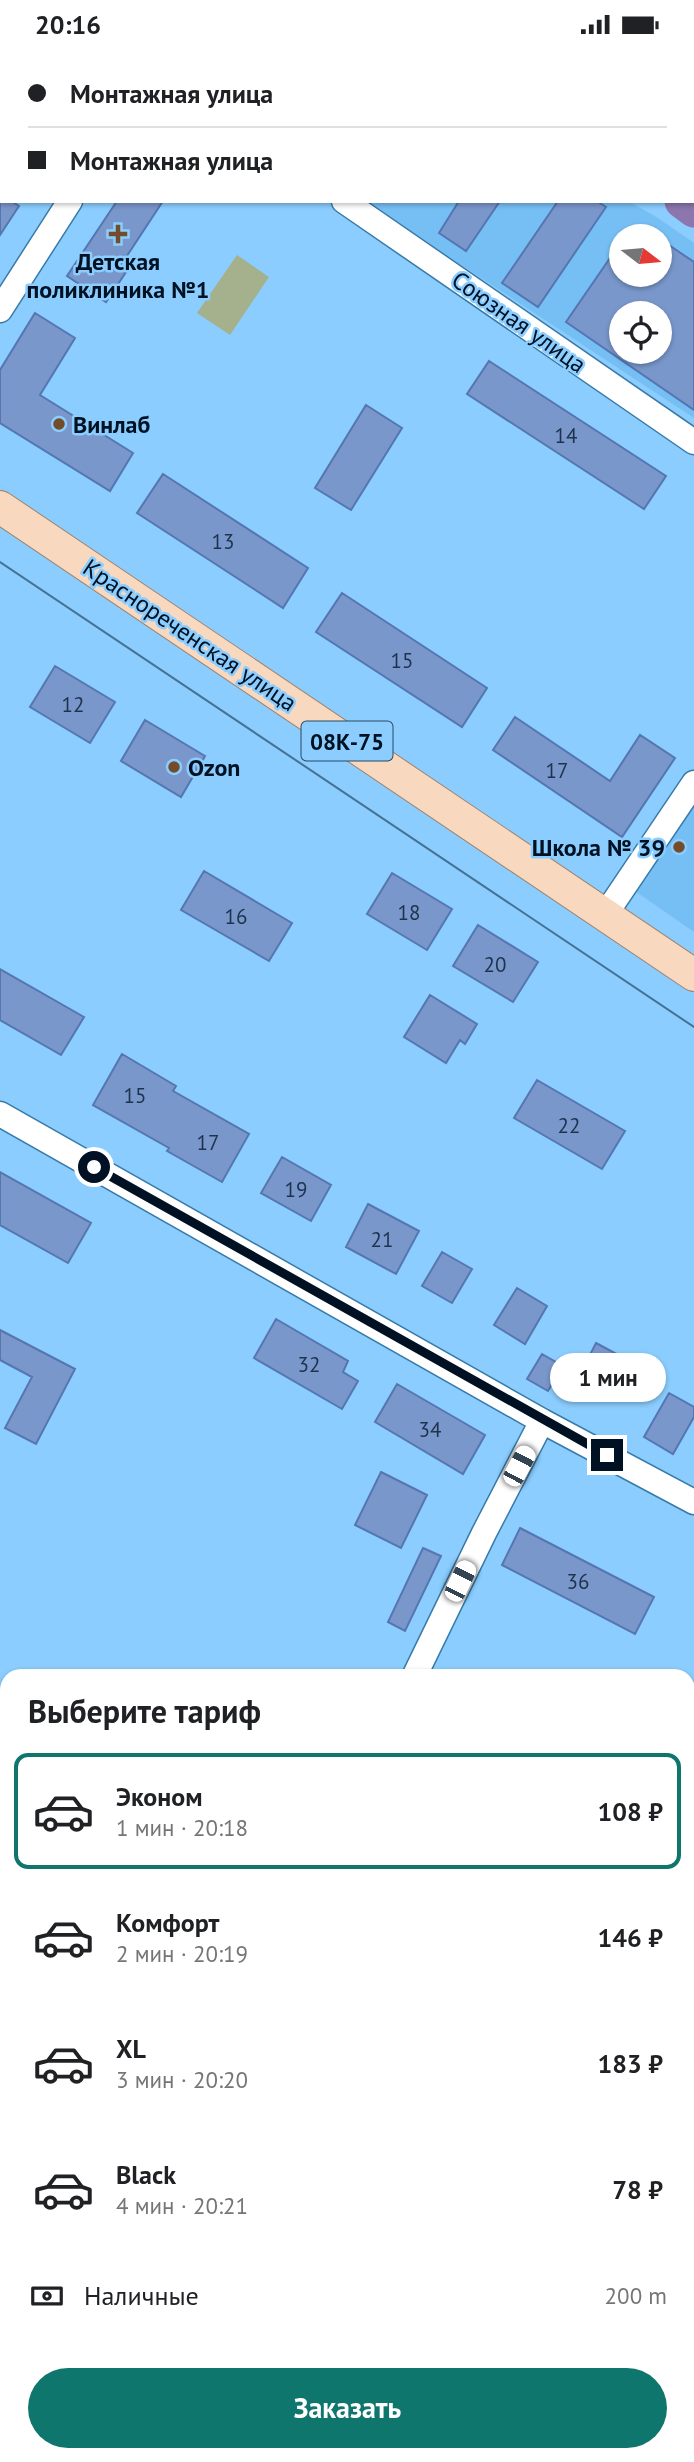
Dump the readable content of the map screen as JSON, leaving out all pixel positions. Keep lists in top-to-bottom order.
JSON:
{
  "streets": {
    "main road": ["Краснореченская улица", "08К-75"],
    "street": ["Союзная улица"]
  },
  "places": {
    "health": ["Детская поликлиника №1"],
    "other": ["Винлаб", "Ozon", "Школа № 39"]
  },
  "house_numbers": [
    "14",
    "13",
    "15",
    "12",
    "17",
    "18",
    "16",
    "20",
    "15",
    "22",
    "17",
    "19",
    "21",
    "32",
    "34",
    "36"
  ],
  "north": "right",
  "page": {
    "status": "20:16",
    "banner": ["Монтажная улица", "Монтажная улица"],
    "bubble": "1 мин",
    "heading": "Выберите тариф",
    "list": [
      {
        "name": "Эконом",
        "note": "1 мин · 20:18",
        "value": "108 ₽"
      },
      {
        "name": "Комфорт",
        "note": "2 мин · 20:19",
        "value": "146 ₽"
      },
      {
        "name": "XL",
        "note": "3 мин · 20:20",
        "value": "183 ₽"
      },
      {
        "name": "Black",
        "note": "4 мин · 20:21",
        "value": "78 ₽"
      }
    ],
    "pay": ["Наличные", "200 m"],
    "buttons": "Заказать"
  }
}
